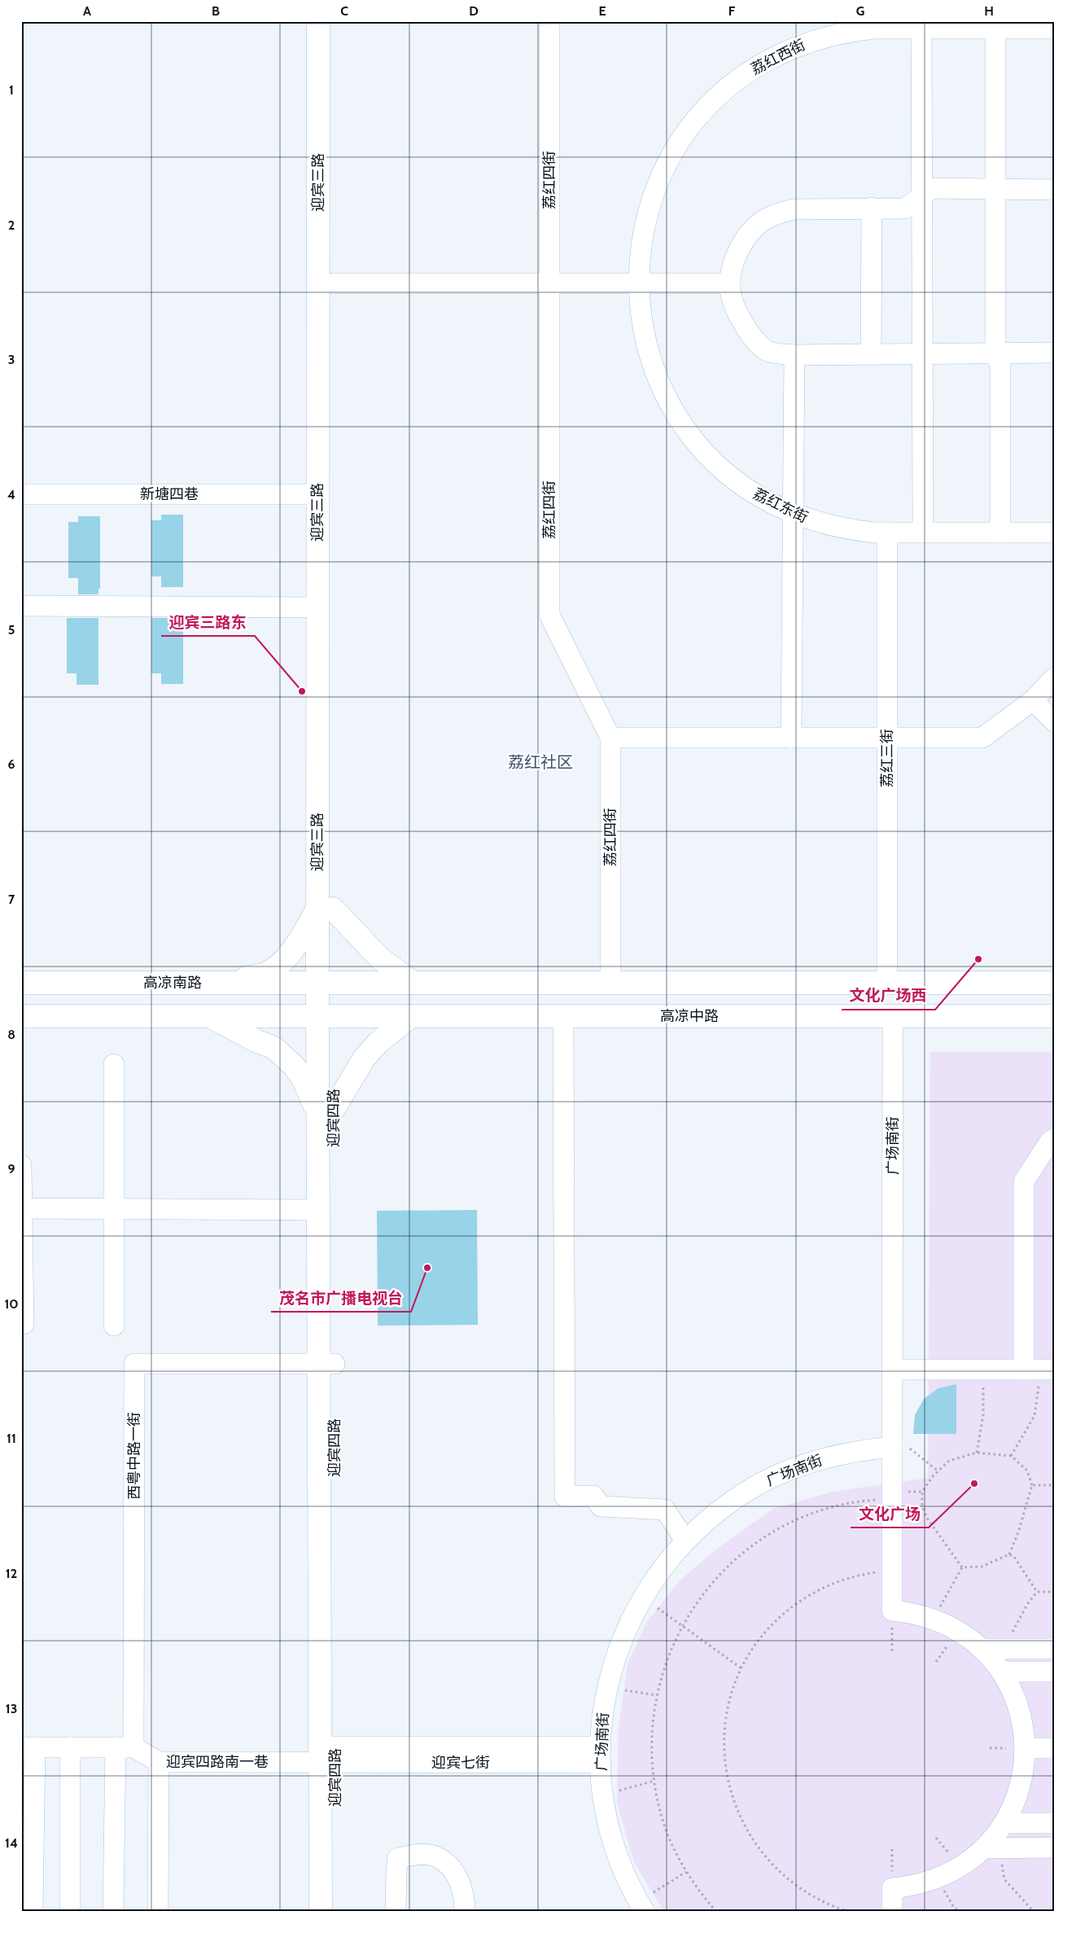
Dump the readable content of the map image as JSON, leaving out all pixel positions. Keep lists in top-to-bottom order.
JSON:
{
  "streets": {
    "main road": [
      "迎宾三路",
      "高凉南路",
      "高凉中路",
      "迎宾四路"
    ],
    "street": [
      "荔红西街",
      "荔红四街",
      "新塘四巷",
      "荔红东街",
      "荔红三街",
      "广场南街",
      "西粤中路一街",
      "迎宾四路南一巷",
      "迎宾七街"
    ]
  },
  "crossings": [
    ["荔红西街", "荔红东街"],
    ["迎宾三路", "新塘四巷"],
    ["迎宾三路", "高凉南路"],
    ["迎宾三路", "高凉中路"],
    ["迎宾三路", "迎宾四路"],
    ["荔红东街", "荔红三街"],
    ["高凉南路", "高凉中路"],
    ["高凉南路", "迎宾四路"],
    ["高凉中路", "迎宾四路"],
    ["高凉中路", "广场南街"],
    ["迎宾四路", "西粤中路一街"],
    ["迎宾四路", "迎宾四路南一巷"],
    ["迎宾四路", "迎宾七街"],
    ["广场南街", "迎宾七街"],
    ["西粤中路一街", "迎宾四路南一巷"],
    ["迎宾四路南一巷", "迎宾七街"]
  ],
  "districts": ["荔红社区"],
  "places": [
    "迎宾三路东",
    "文化广场西",
    "茂名市广播电视台",
    "文化广场"
  ],
  "grid": {
    "columns": [
      "A",
      "B",
      "C",
      "D",
      "E",
      "F",
      "G",
      "H"
    ],
    "rows": [
      "1",
      "2",
      "3",
      "4",
      "5",
      "6",
      "7",
      "8",
      "9",
      "10",
      "11",
      "12",
      "13",
      "14"
    ]
  }
}
